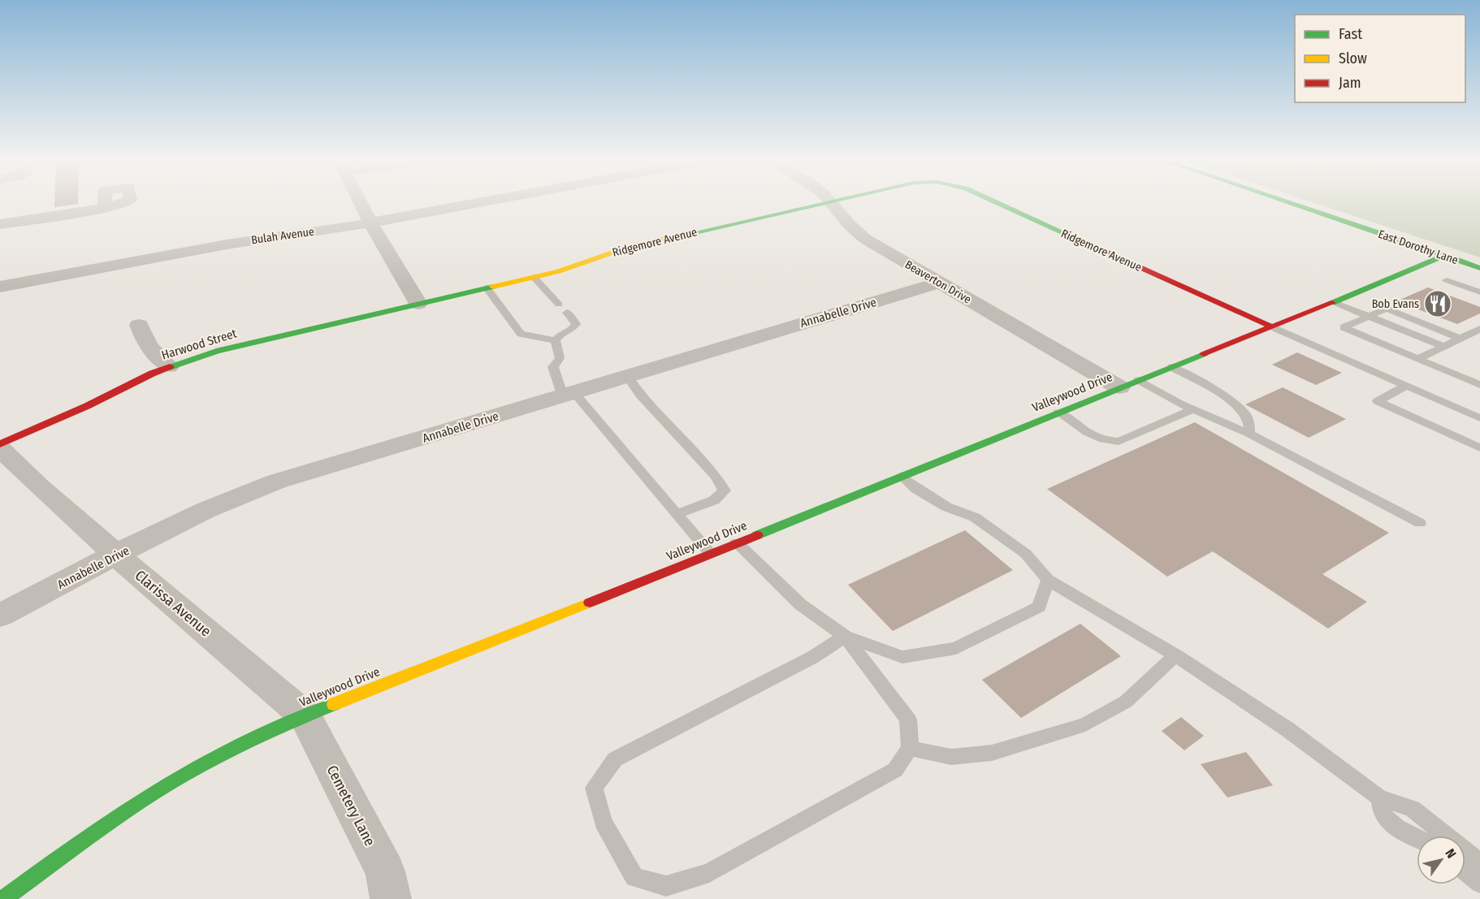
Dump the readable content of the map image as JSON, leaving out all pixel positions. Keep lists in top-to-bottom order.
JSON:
{
  "streets": {
    "street": [
      "Bulah Avenue",
      "Ridgemore Avenue",
      "East Dorothy Lane",
      "Beaverton Drive",
      "Annabelle Drive",
      "Harwood Street",
      "Valleywood Drive",
      "Clarissa Avenue",
      "Cemetery Lane"
    ]
  },
  "crossings": [
    ["Ridgemore Avenue", "Harwood Street"],
    ["Ridgemore Avenue", "Valleywood Drive"],
    ["East Dorothy Lane", "Valleywood Drive"],
    ["Beaverton Drive", "Annabelle Drive"],
    ["Beaverton Drive", "Valleywood Drive"],
    ["Annabelle Drive", "Clarissa Avenue"],
    ["Valleywood Drive", "Clarissa Avenue"],
    ["Valleywood Drive", "Cemetery Lane"],
    ["Clarissa Avenue", "Cemetery Lane"]
  ],
  "places": {
    "restaurant": ["Bob Evans"]
  },
  "legend": ["Fast", "Slow", "Jam"],
  "north": "top right"
}
